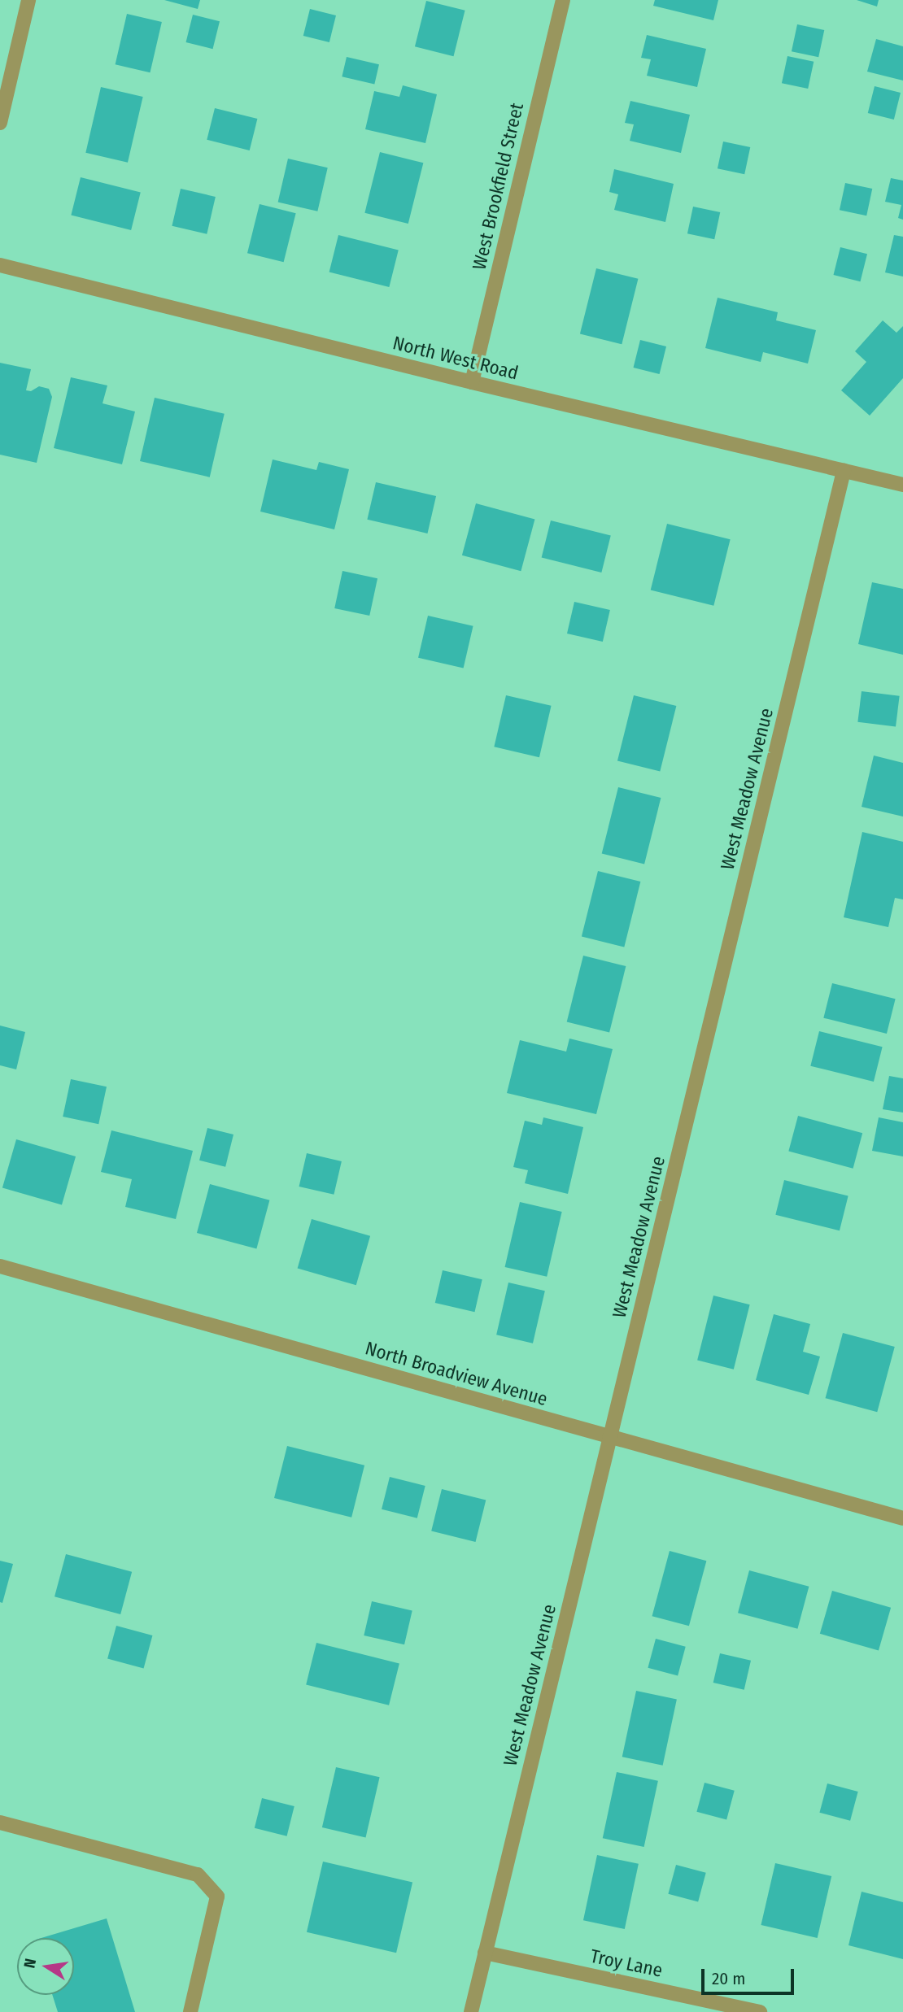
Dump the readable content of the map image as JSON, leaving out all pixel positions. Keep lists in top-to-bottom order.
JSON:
{
  "streets": {
    "street": [
      "West Brookfield Street",
      "North West Road",
      "West Meadow Avenue",
      "North Broadview Avenue",
      "Troy Lane"
    ]
  },
  "crossings": [
    ["West Brookfield Street", "North West Road"],
    ["North West Road", "West Meadow Avenue"],
    ["West Meadow Avenue", "North Broadview Avenue"],
    ["West Meadow Avenue", "Troy Lane"]
  ],
  "scale_bar": "20 m",
  "north": "left"
}
